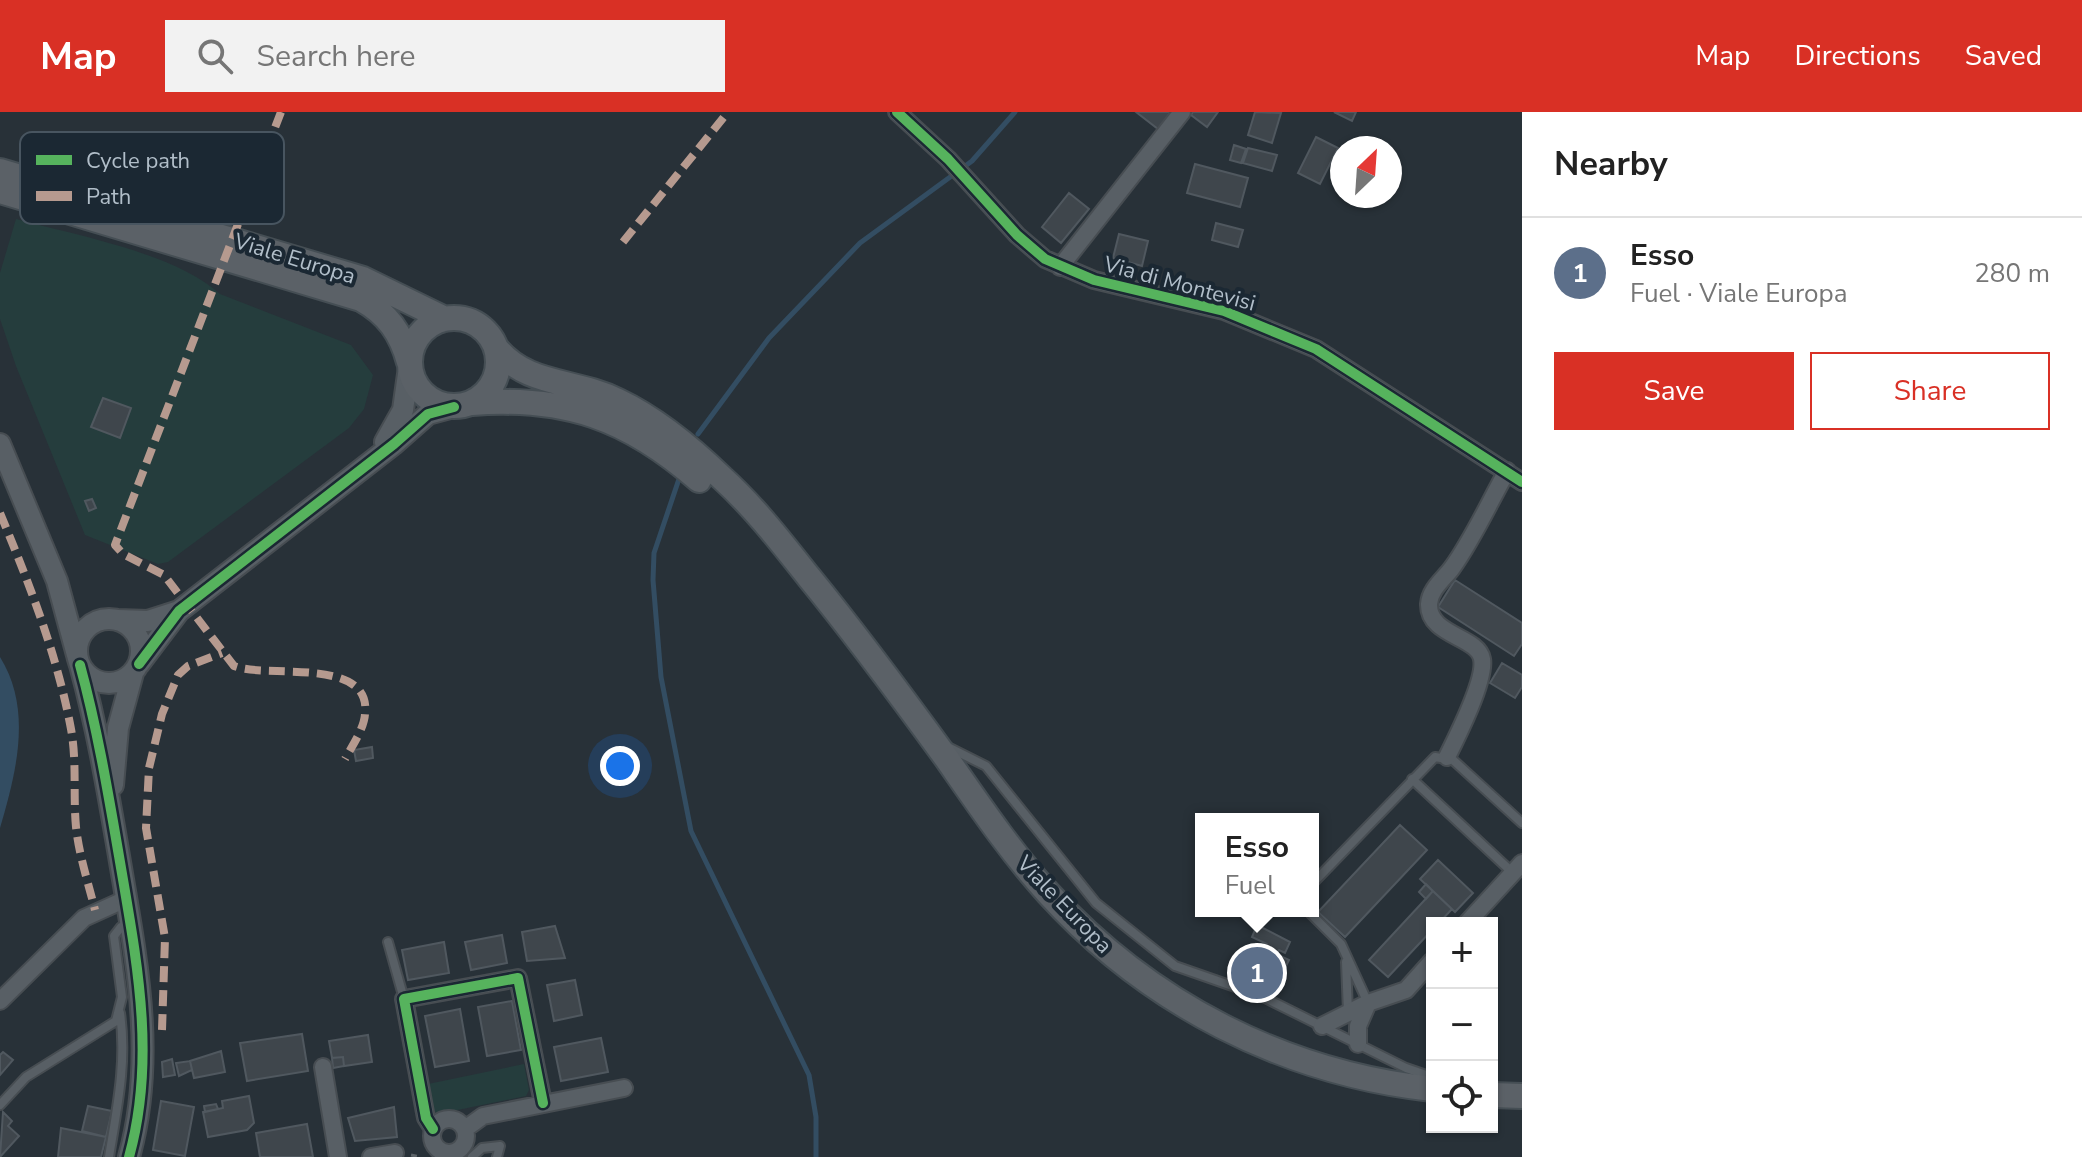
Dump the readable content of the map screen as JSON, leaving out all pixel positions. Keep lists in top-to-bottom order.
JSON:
{
  "streets": {
    "main road": ["Viale Europa"],
    "street": ["Via di Montevisi"]
  },
  "legend": ["Cycle path", "Path"],
  "north": "top right",
  "page": {
    "header": "Map",
    "search": "Search here",
    "nav": ["Map", "Directions", "Saved"],
    "heading": "Nearby",
    "list": [
      {
        "mark": "1",
        "name": "Esso",
        "note": "Fuel · Viale Europa",
        "value": "280 m"
      }
    ],
    "buttons": ["Save", "Share"],
    "popup": ["Esso", "Fuel"],
    "map_buttons": ["+", "−"],
    "pins": "1"
  }
}
